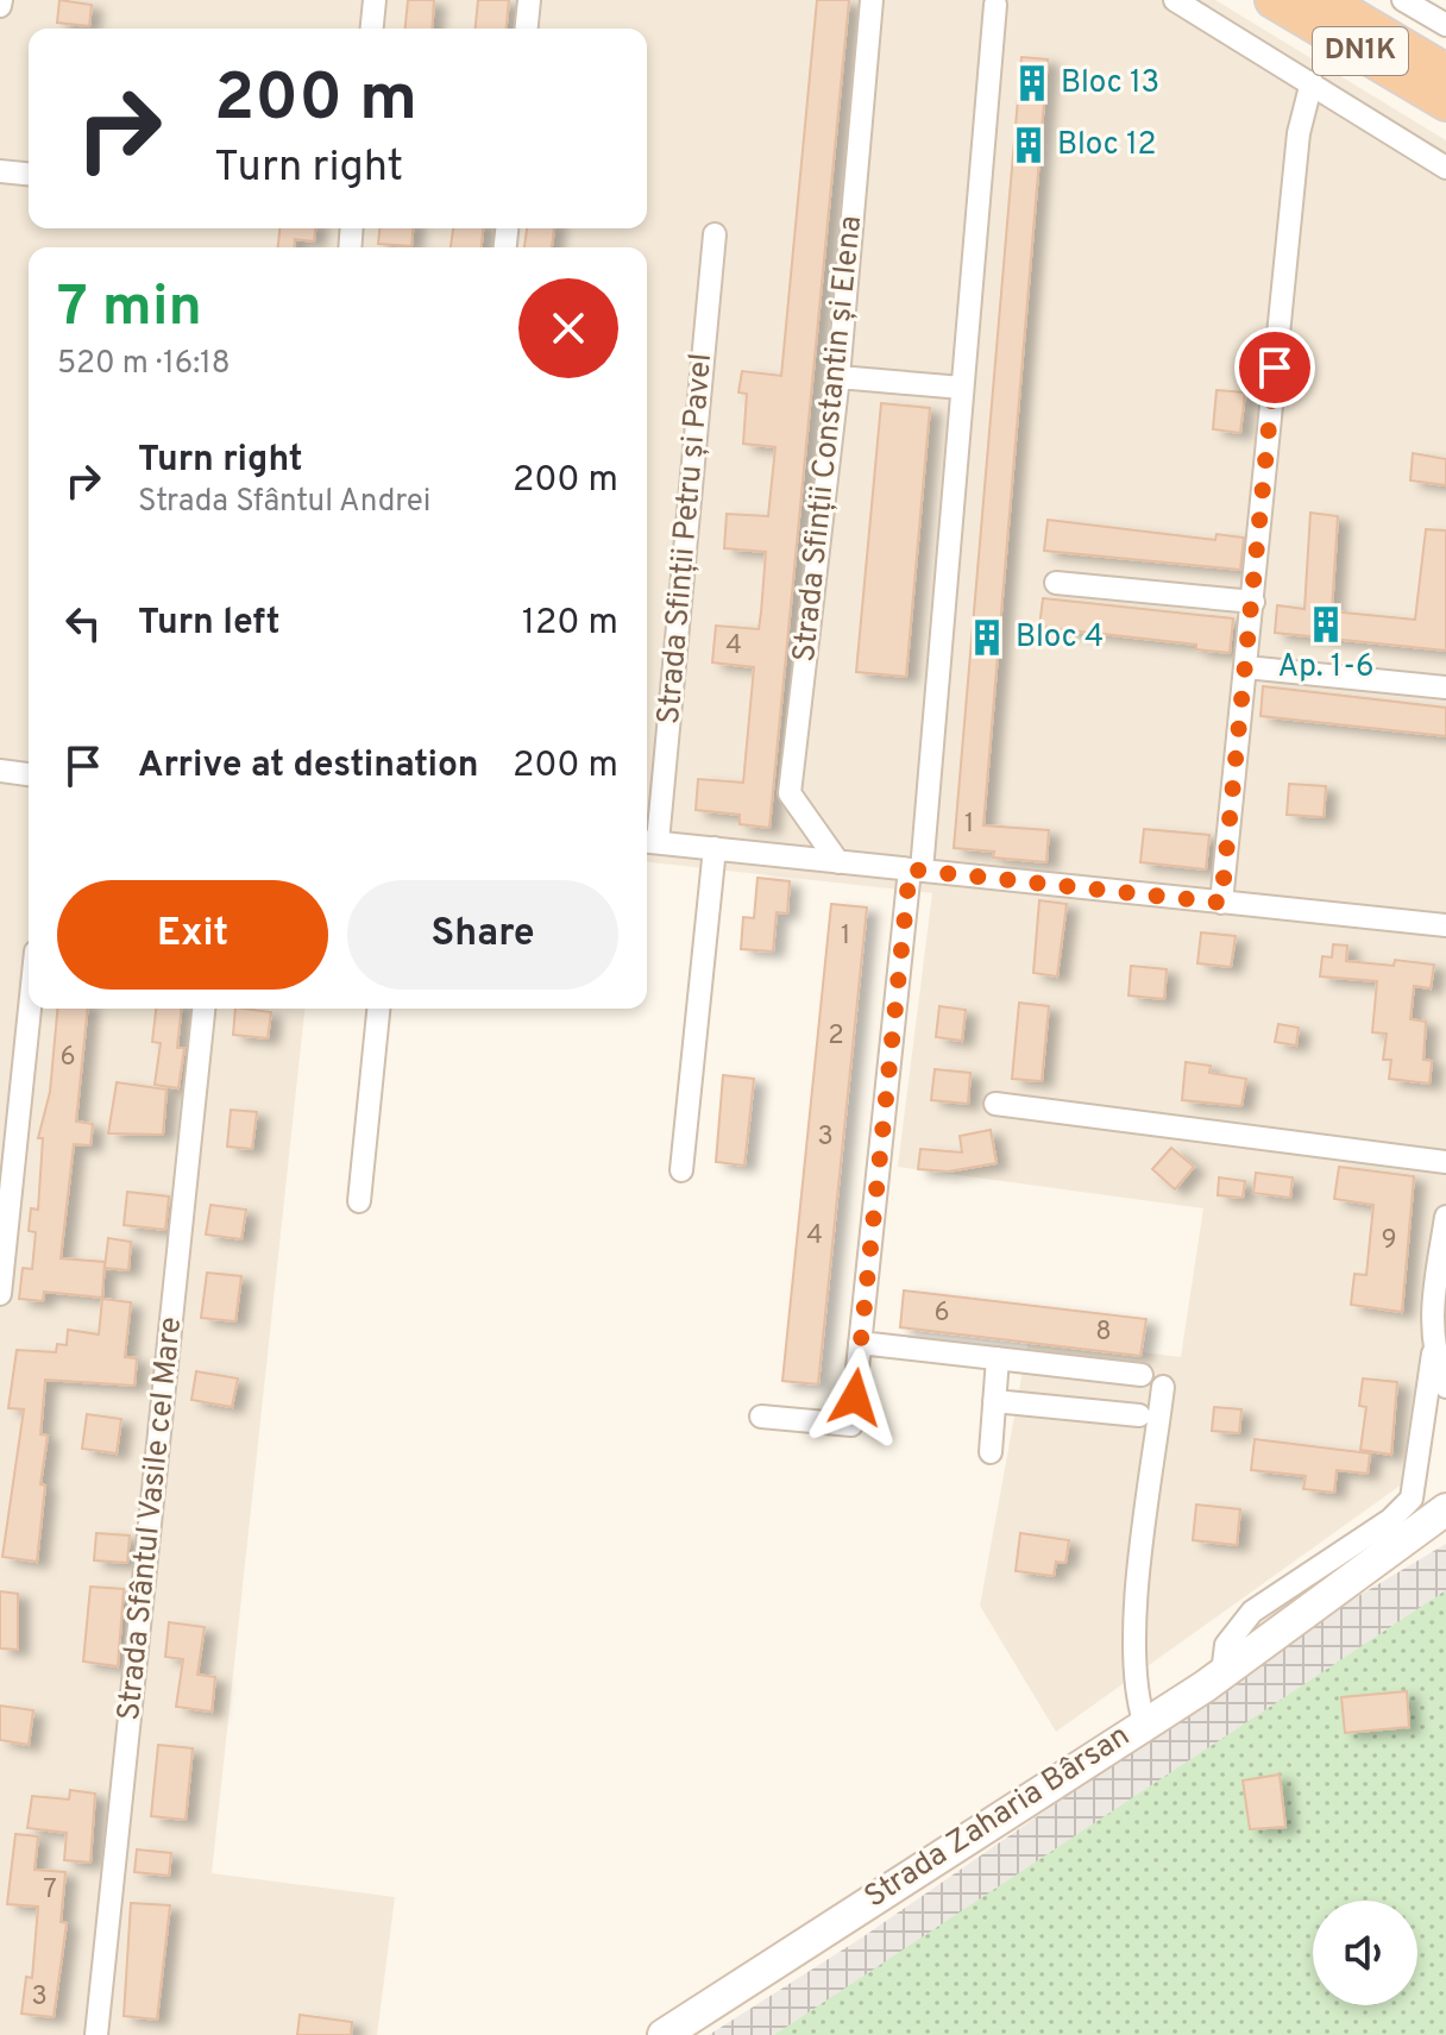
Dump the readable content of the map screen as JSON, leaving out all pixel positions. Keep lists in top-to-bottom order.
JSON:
{
  "streets": {
    "highway": ["DN1K"],
    "main road": ["Strada Zaharia Bârsan"],
    "street": ["Strada Sfinții Constantin și Elena", "Strada Sfinții Petru și Pavel", "Strada Sfântul Vasile cel Mare"]
  },
  "places": {
    "building": [
      "Bloc 13",
      "Bloc 12",
      "Ap. 1-6",
      "Bloc 4"
    ]
  },
  "house_numbers": [
    "4",
    "1",
    "1",
    "2",
    "6",
    "3",
    "4",
    "9",
    "6",
    "8",
    "7",
    "3"
  ],
  "page": {
    "turn": ["200 m", "Turn right"],
    "heading": ["7 min", "520 m · 16:18"],
    "list": [
      {
        "name": "Turn right",
        "note": "Strada Sfântul Andrei",
        "value": "200 m"
      },
      {
        "name": "Turn left",
        "value": "120 m"
      },
      {
        "name": "Arrive at destination",
        "value": "200 m"
      }
    ],
    "buttons": ["Exit", "Share"]
  }
}
